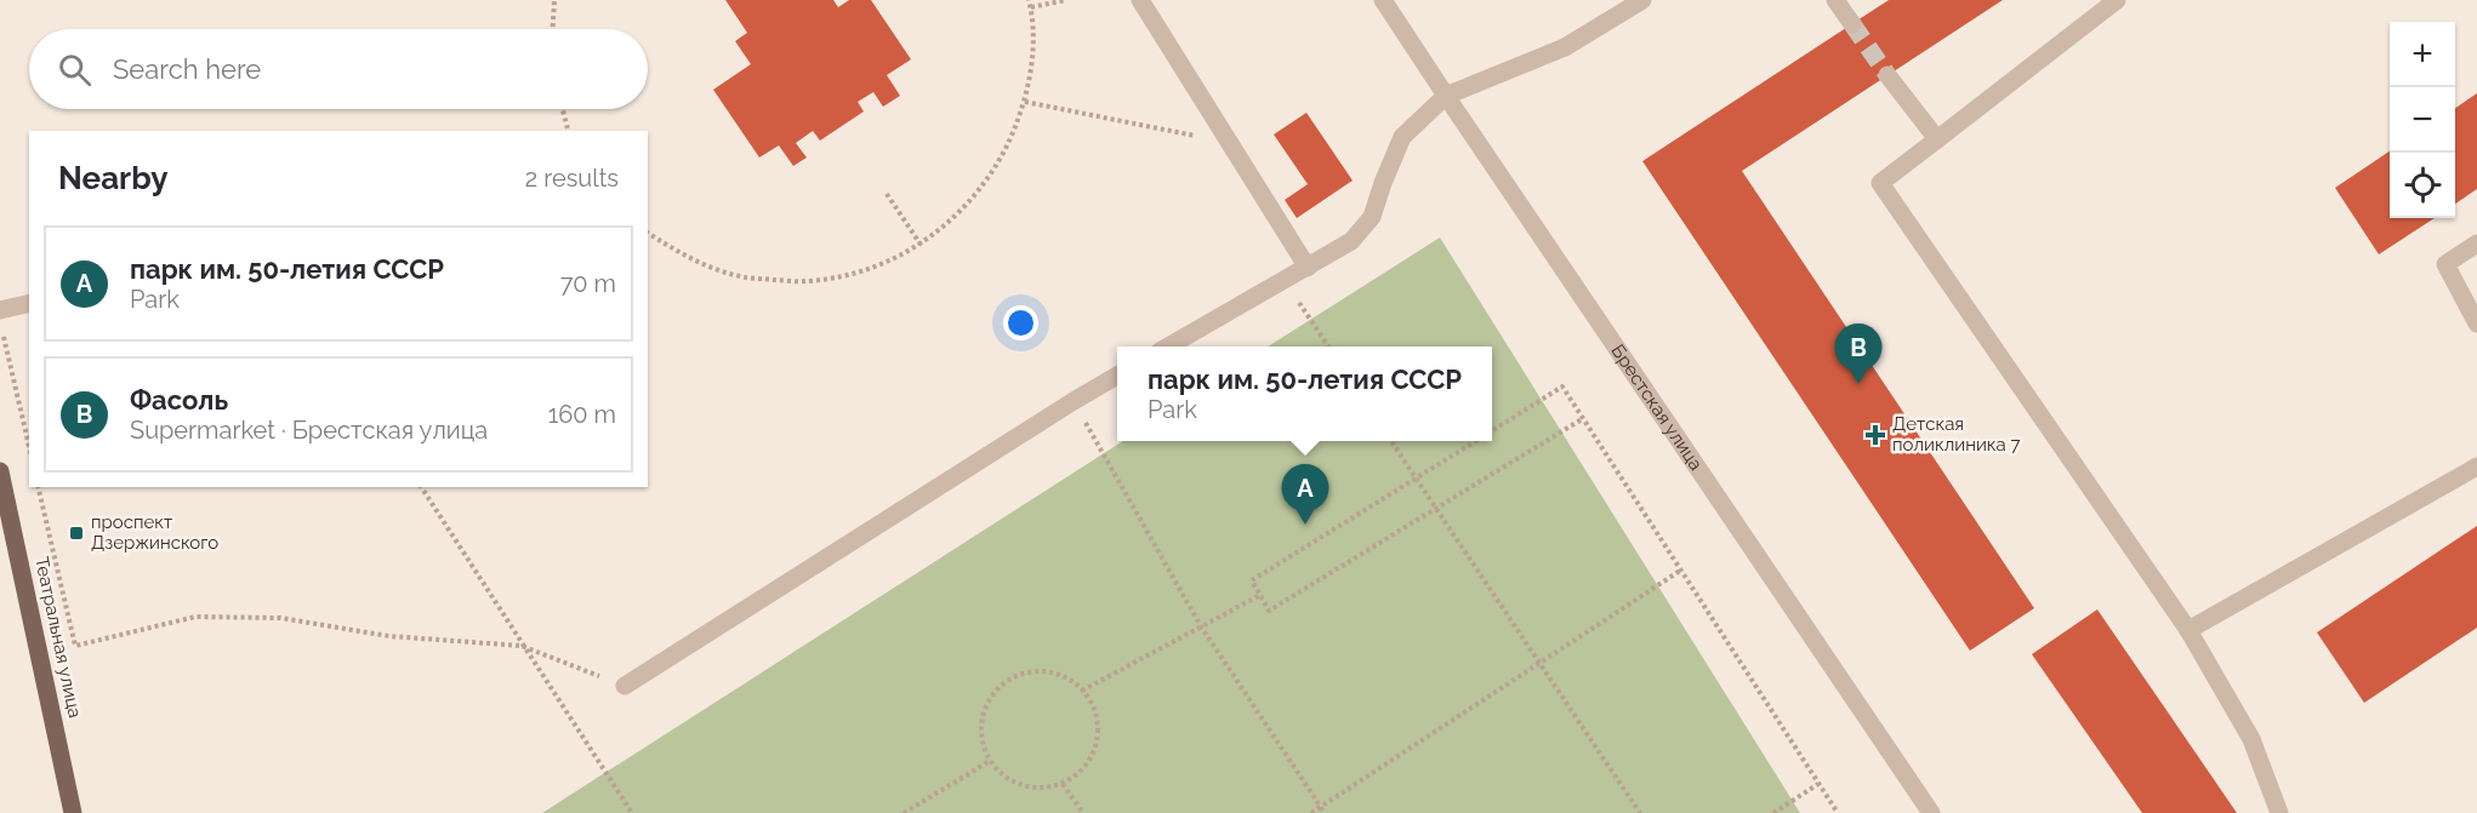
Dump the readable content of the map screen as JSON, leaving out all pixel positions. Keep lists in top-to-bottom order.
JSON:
{
  "streets": {
    "main road": ["Театральная улица"],
    "street": ["Брестская улица"]
  },
  "places": {
    "health": ["Детская поликлиника 7"],
    "transit": ["проспект Дзержинского"]
  },
  "page": {
    "map_buttons": ["+", "−"],
    "search": "Search here",
    "heading": ["Nearby", "2 results"],
    "list": [
      {
        "mark": "A",
        "name": "парк им. 50-летия СССР",
        "note": "Park",
        "value": "70 m"
      },
      {
        "mark": "B",
        "name": "Фасоль",
        "note": "Supermarket · Брестская улица",
        "value": "160 m"
      }
    ],
    "pins": ["B", "A"],
    "popup": ["парк им. 50-летия СССР", "Park"]
  }
}
